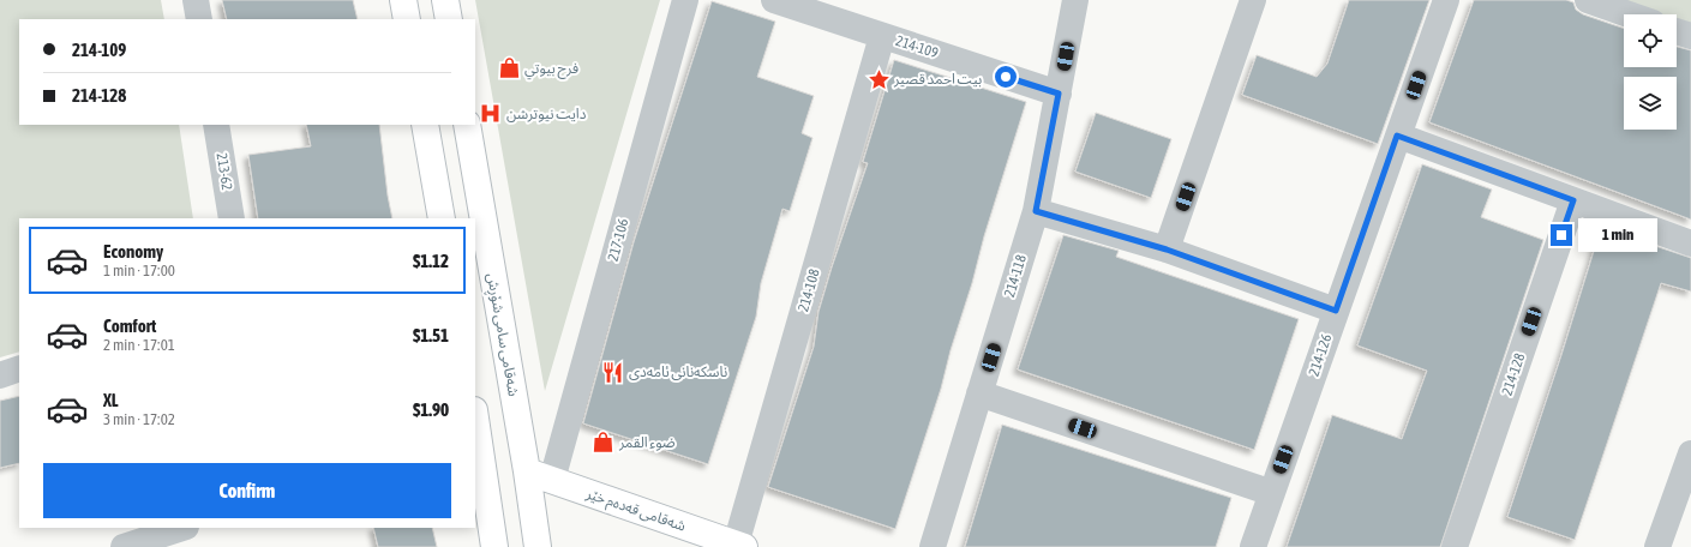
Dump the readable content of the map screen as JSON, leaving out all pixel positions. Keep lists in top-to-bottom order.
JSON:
{
  "streets": {
    "main road": ["شەقامی سامی شۆڕش", "شەقامی قەدەم خێر"],
    "street": [
      "214-109",
      "213-62",
      "217-106",
      "214-118",
      "214-108",
      "214-126",
      "214-128"
    ]
  },
  "crossings": [
    ["214-109", "214-118"],
    ["214-109", "214-108"],
    ["217-106", "شەقامی قەدەم خێر"],
    ["214-108", "شەقامی قەدەم خێر"],
    ["شەقامی سامی شۆڕش", "شەقامی قەدەم خێر"]
  ],
  "places": {
    "shop": ["فرح بيوتي", "ضوء القمر"],
    "place": ["بيت احمد قصير"],
    "hospital": ["دايت نيوترشن"],
    "restaurant": ["ناسکەنانی ئامەدی"]
  },
  "page": {
    "banner": ["214-109", "214-128"],
    "bubble": "1 min",
    "list": [
      {
        "name": "Economy",
        "note": "1 min · 17:00",
        "value": "$1.12"
      },
      {
        "name": "Comfort",
        "note": "2 min · 17:01",
        "value": "$1.51"
      },
      {
        "name": "XL",
        "note": "3 min · 17:02",
        "value": "$1.90"
      }
    ],
    "buttons": "Confirm"
  }
}
